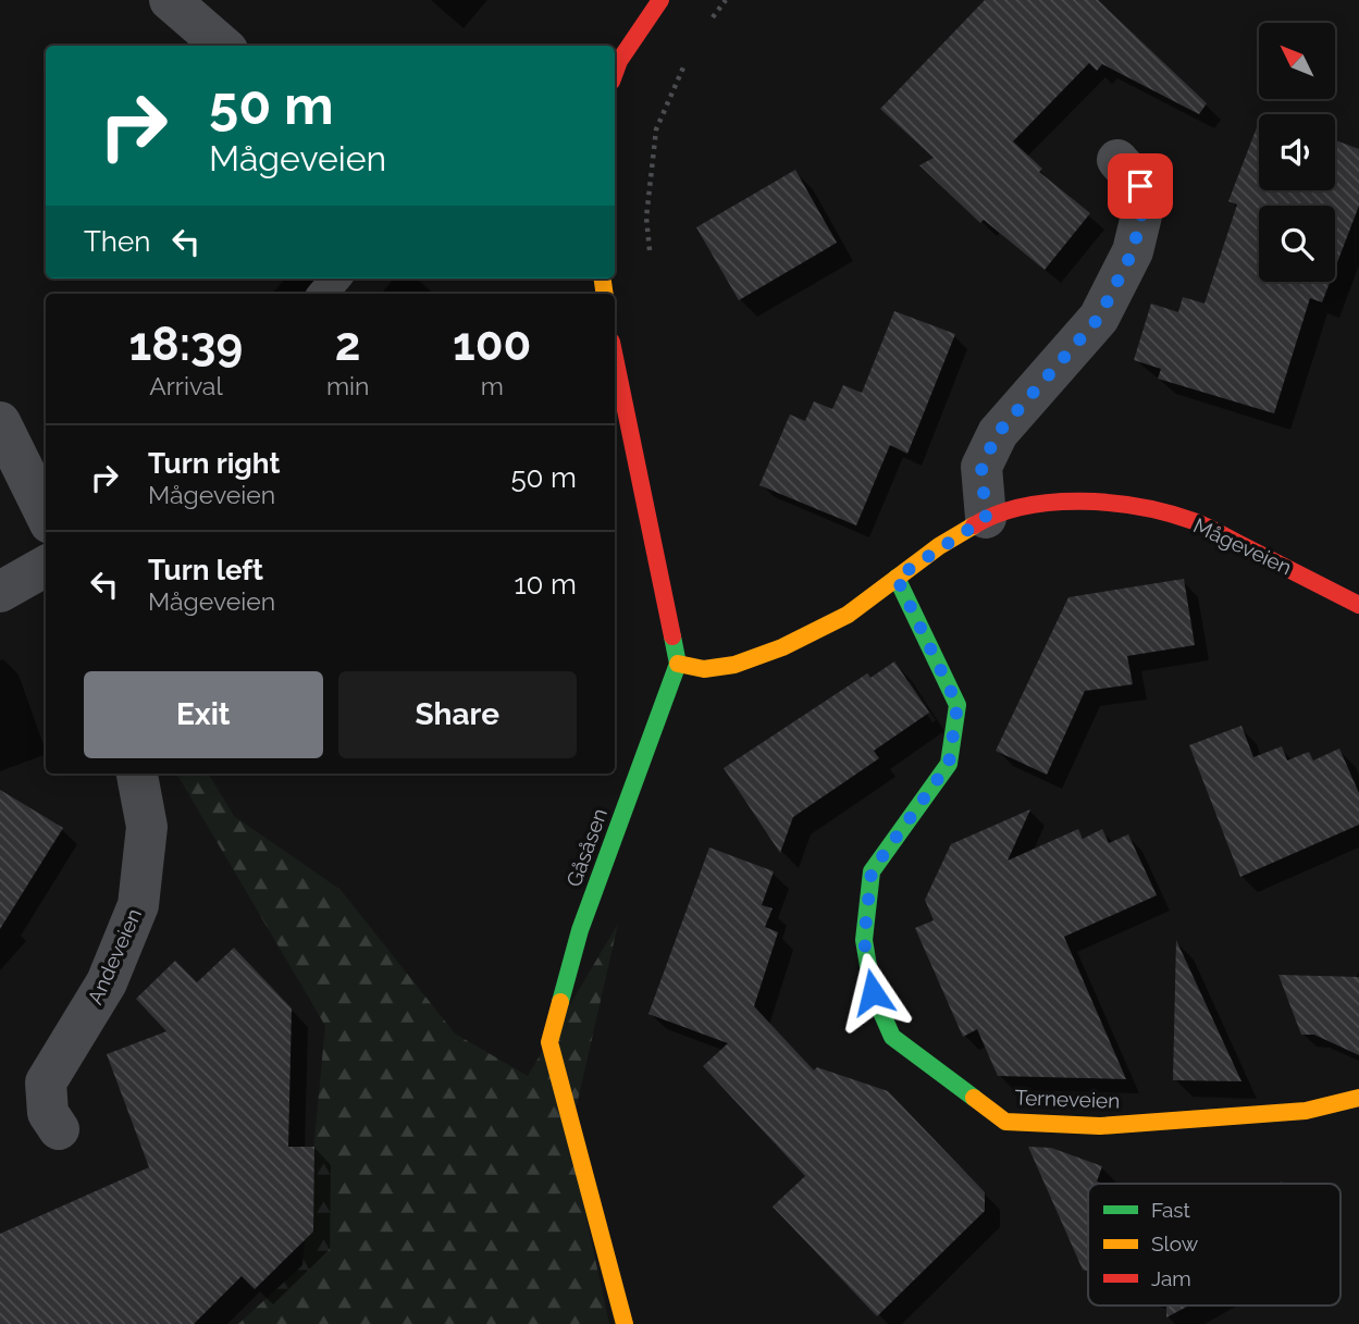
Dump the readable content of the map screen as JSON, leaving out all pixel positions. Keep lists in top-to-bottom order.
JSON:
{
  "streets": {
    "street": [
      "Mågeveien",
      "Gåsåsen",
      "Andeveien",
      "Terneveien"
    ]
  },
  "crossings": [
    ["Mågeveien", "Gåsåsen"],
    ["Mågeveien", "Terneveien"]
  ],
  "legend": ["Fast", "Slow", "Jam"],
  "north": "top left",
  "page": {
    "turn": ["50 m", "Mågeveien"],
    "then": "Then",
    "eta": [
      "18:39",
      "Arrival",
      "2",
      "min",
      "100",
      "m"
    ],
    "list": [
      {
        "name": "Turn right",
        "note": "Mågeveien",
        "value": "50 m"
      },
      {
        "name": "Turn left",
        "note": "Mågeveien",
        "value": "10 m"
      }
    ],
    "buttons": ["Exit", "Share"]
  }
}
